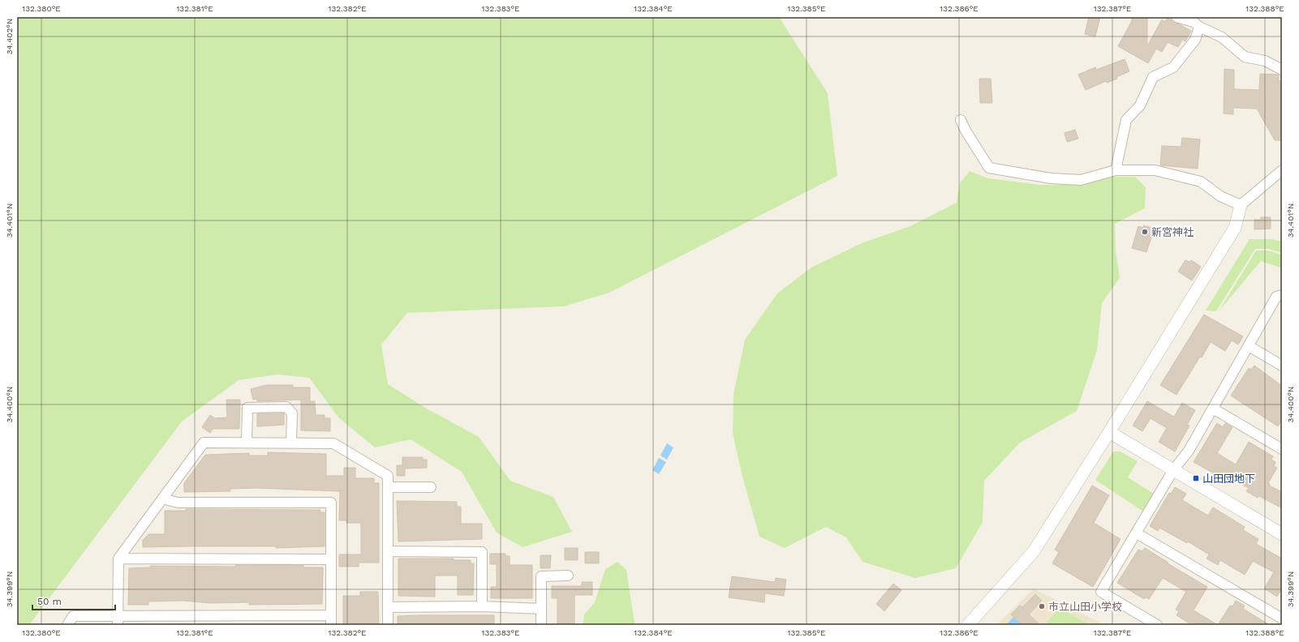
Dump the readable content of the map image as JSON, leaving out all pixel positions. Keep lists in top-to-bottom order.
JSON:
{
  "places": {
    "other": ["新宮神社", "市立山田小学校"],
    "transit": ["山田団地下"]
  },
  "scale_bar": "50 m",
  "coordinates": [
    "132.380°E",
    "132.381°E",
    "132.382°E",
    "132.383°E",
    "132.384°E",
    "132.385°E",
    "132.386°E",
    "132.387°E",
    "132.388°E",
    "34.402°N",
    "34.401°N",
    "34.400°N",
    "34.399°N"
  ]
}
